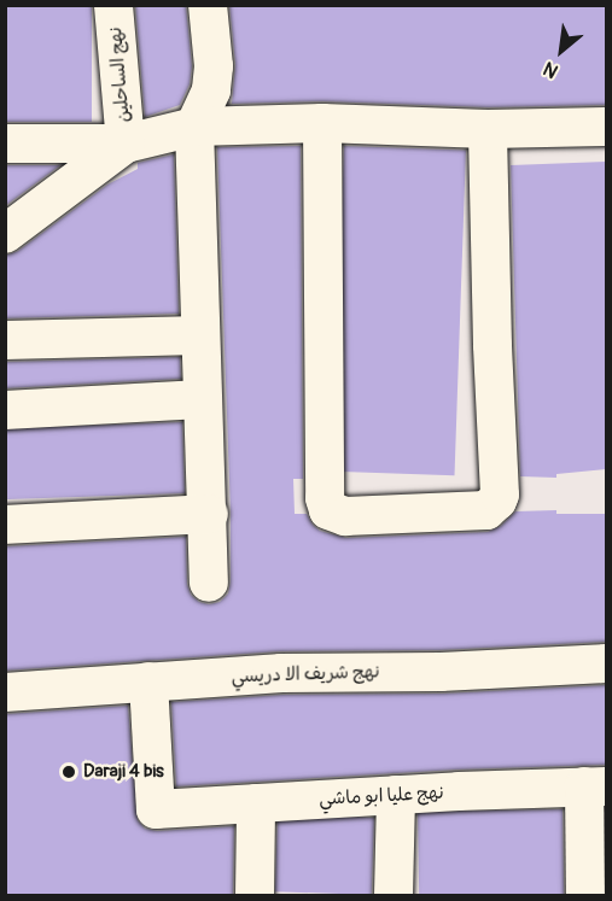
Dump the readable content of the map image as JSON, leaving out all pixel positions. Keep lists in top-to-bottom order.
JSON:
{
  "streets": {
    "street": ["نهج الساحلين", "نهج شريف الا دريسي", "نهج عليا ابو ماشي"]
  },
  "crossings": [
    ["نهج شريف الا دريسي", "نهج عليا ابو ماشي"]
  ],
  "places": ["Daraji 4 bis"],
  "north": "bottom left"
}
